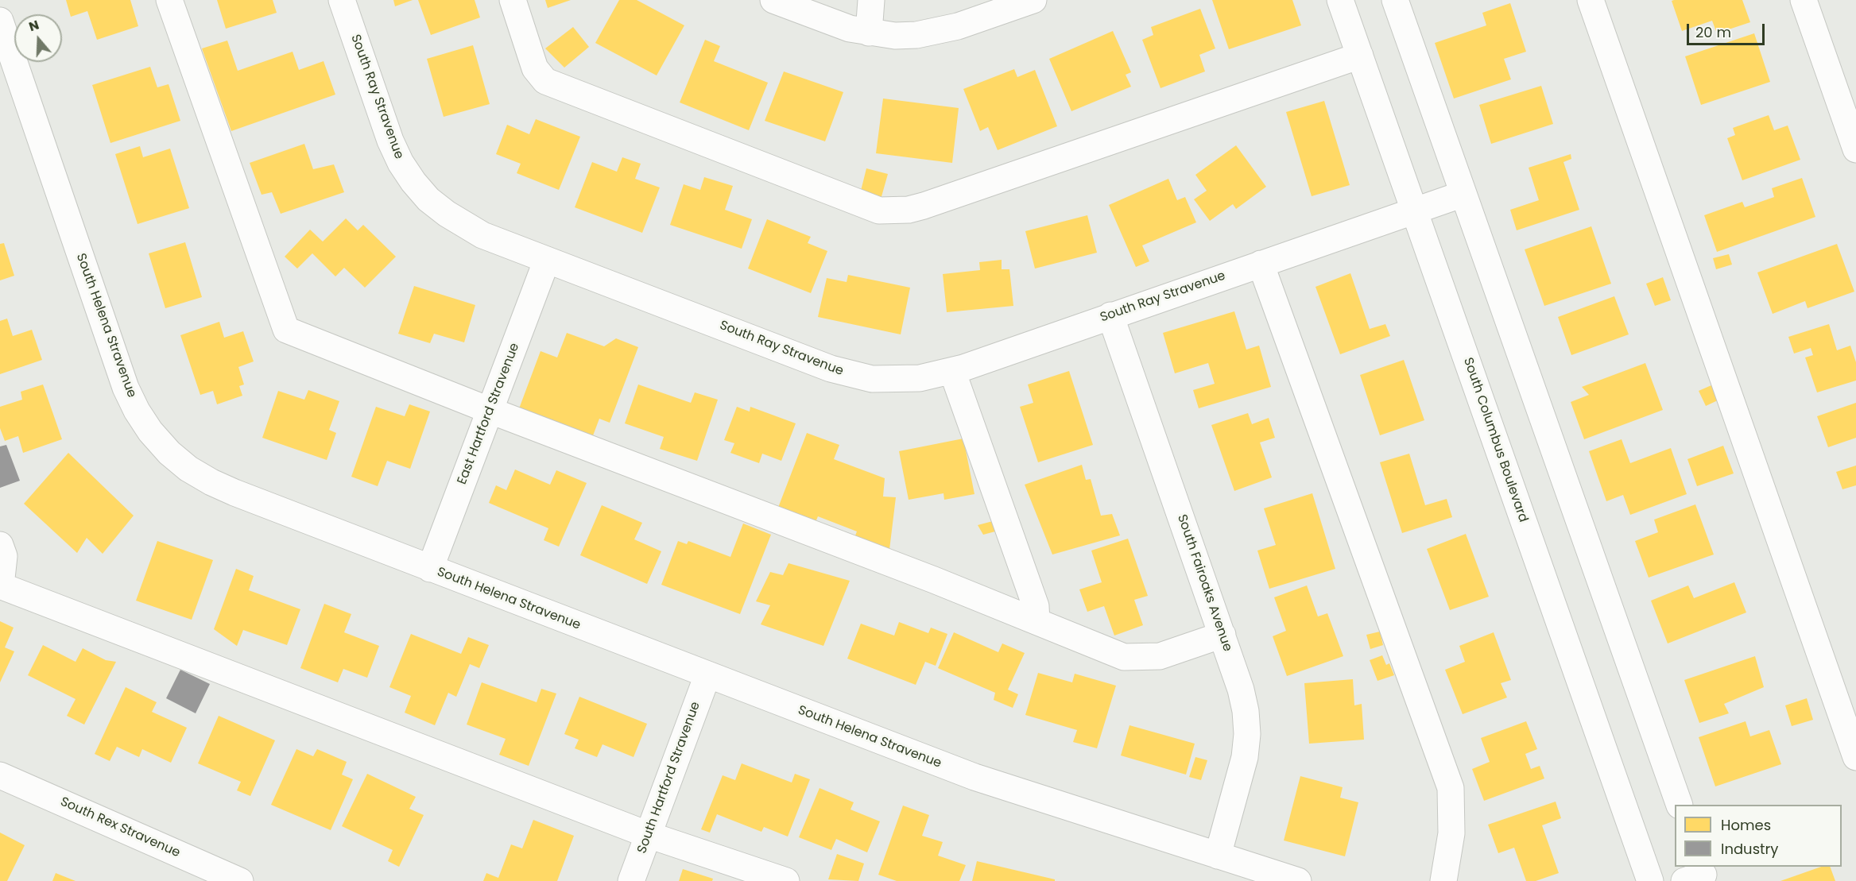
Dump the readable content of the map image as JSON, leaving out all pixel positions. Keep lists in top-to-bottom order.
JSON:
{
  "streets": {
    "street": [
      "South Ray Stravenue",
      "South Helena Stravenue",
      "East Hartford Stravenue",
      "South Columbus Boulevard",
      "South Fairoaks Avenue",
      "South Hartford Stravenue",
      "South Rex Stravenue"
    ]
  },
  "crossings": [
    ["South Ray Stravenue", "East Hartford Stravenue"],
    ["South Ray Stravenue", "South Columbus Boulevard"],
    ["South Ray Stravenue", "South Fairoaks Avenue"],
    ["South Helena Stravenue", "East Hartford Stravenue"],
    ["South Helena Stravenue", "South Fairoaks Avenue"],
    ["South Helena Stravenue", "South Hartford Stravenue"]
  ],
  "legend": ["Homes", "Industry"],
  "scale_bar": "20 m",
  "north": "top"
}
